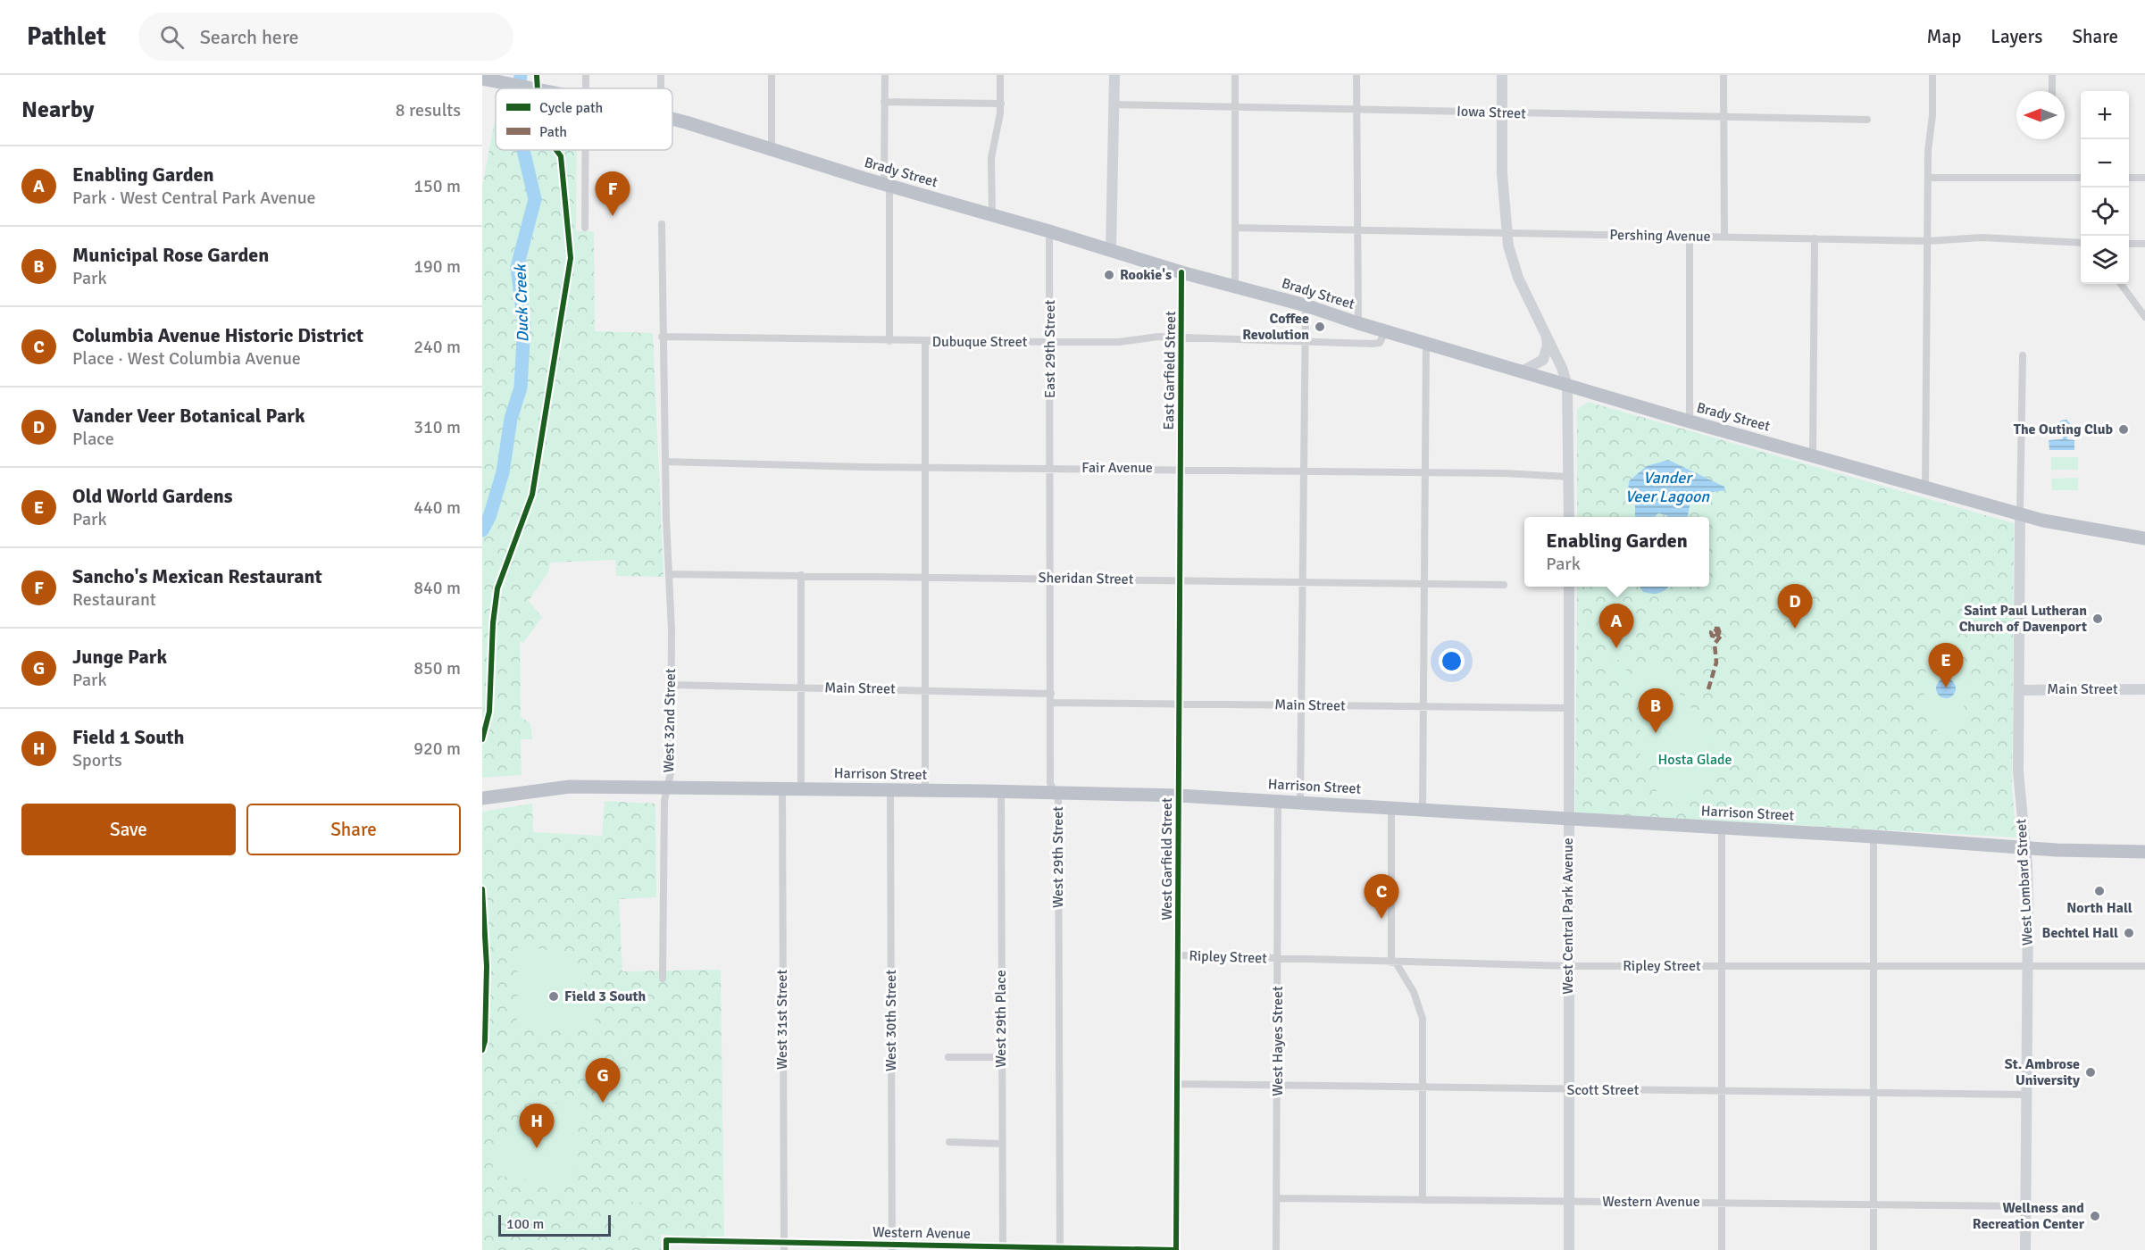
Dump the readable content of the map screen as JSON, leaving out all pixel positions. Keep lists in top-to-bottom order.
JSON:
{
  "streets": {
    "highway": ["Brady Street", "Harrison Street"],
    "street": [
      "Iowa Street",
      "Pershing Avenue",
      "Dubuque Street",
      "East 29th Street",
      "East Garfield Street",
      "Fair Avenue",
      "Sheridan Street",
      "Main Street",
      "West 32nd Street",
      "West 29th Street",
      "West Garfield Street",
      "West Lombard Street",
      "West Central Park Avenue",
      "Ripley Street",
      "West 29th Place",
      "West 31st Street",
      "West 30th Street",
      "West Hayes Street",
      "Scott Street",
      "Western Avenue"
    ]
  },
  "crossings": [
    ["Brady Street", "Dubuque Street"],
    ["Brady Street", "East 29th Street"],
    ["Brady Street", "East Garfield Street"],
    ["Brady Street", "West Lombard Street"],
    ["Dubuque Street", "East 29th Street"],
    ["Dubuque Street", "East Garfield Street"],
    ["Dubuque Street", "West 32nd Street"],
    ["East 29th Street", "Fair Avenue"],
    ["East 29th Street", "West 29th Street"],
    ["East Garfield Street", "Fair Avenue"],
    ["East Garfield Street", "West Garfield Street"],
    ["Fair Avenue", "West 32nd Street"],
    ["Fair Avenue", "West 29th Street"],
    ["Fair Avenue", "West Garfield Street"],
    ["Sheridan Street", "West 32nd Street"],
    ["Sheridan Street", "West 29th Street"],
    ["Sheridan Street", "West Garfield Street"],
    ["Main Street", "West 32nd Street"],
    ["Main Street", "West 29th Street"],
    ["Main Street", "West Garfield Street"],
    ["Main Street", "West Lombard Street"],
    ["Main Street", "West Central Park Avenue"],
    ["West 32nd Street", "Harrison Street"],
    ["Harrison Street", "West 29th Street"],
    ["Harrison Street", "West Garfield Street"],
    ["Harrison Street", "West Lombard Street"],
    ["Harrison Street", "West Central Park Avenue"],
    ["Harrison Street", "West 29th Place"],
    ["Harrison Street", "West 31st Street"],
    ["Harrison Street", "West 30th Street"],
    ["Harrison Street", "West Hayes Street"],
    ["West 29th Street", "Western Avenue"],
    ["West Garfield Street", "Ripley Street"],
    ["West Garfield Street", "Scott Street"],
    ["West Garfield Street", "Western Avenue"],
    ["West Lombard Street", "Ripley Street"],
    ["West Lombard Street", "Scott Street"],
    ["West Lombard Street", "Western Avenue"],
    ["West Central Park Avenue", "Ripley Street"],
    ["West Central Park Avenue", "Scott Street"],
    ["West Central Park Avenue", "Western Avenue"],
    ["Ripley Street", "West Hayes Street"],
    ["West 29th Place", "Western Avenue"],
    ["West 31st Street", "Western Avenue"],
    ["West 30th Street", "Western Avenue"],
    ["West Hayes Street", "Scott Street"],
    ["West Hayes Street", "Western Avenue"]
  ],
  "water": ["Duck Creek", "Vander Veer Lagoon"],
  "parks": ["Hosta Glade"],
  "places": [
    "Rookie's",
    "Coffee Revolution",
    "The Outing Club",
    "Saint Paul Lutheran Church of Davenport",
    "North Hall",
    "Bechtel Hall",
    "Field 3 South",
    "St. Ambrose University",
    "Wellness and Recreation Center"
  ],
  "legend": ["Cycle path", "Path"],
  "scale_bar": "100 m",
  "north": "left",
  "page": {
    "header": "Pathlet",
    "search": "Search here",
    "nav": ["Map", "Layers", "Share"],
    "heading": ["Nearby", "8 results"],
    "map_buttons": ["+", "−"],
    "list": [
      {
        "mark": "A",
        "name": "Enabling Garden",
        "note": "Park · West Central Park Avenue",
        "value": "150 m"
      },
      {
        "mark": "B",
        "name": "Municipal Rose Garden",
        "note": "Park",
        "value": "190 m"
      },
      {
        "mark": "C",
        "name": "Columbia Avenue Historic District",
        "note": "Place · West Columbia Avenue",
        "value": "240 m"
      },
      {
        "mark": "D",
        "name": "Vander Veer Botanical Park",
        "note": "Place",
        "value": "310 m"
      },
      {
        "mark": "E",
        "name": "Old World Gardens",
        "note": "Park",
        "value": "440 m"
      },
      {
        "mark": "F",
        "name": "Sancho's Mexican Restaurant",
        "note": "Restaurant",
        "value": "840 m"
      },
      {
        "mark": "G",
        "name": "Junge Park",
        "note": "Park",
        "value": "850 m"
      },
      {
        "mark": "H",
        "name": "Field 1 South",
        "note": "Sports",
        "value": "920 m"
      }
    ],
    "pins": [
      "F",
      "D",
      "A",
      "E",
      "B",
      "C",
      "G",
      "H"
    ],
    "popup": ["Enabling Garden", "Park"],
    "buttons": ["Save", "Share"],
    "scale": "100 m"
  }
}
